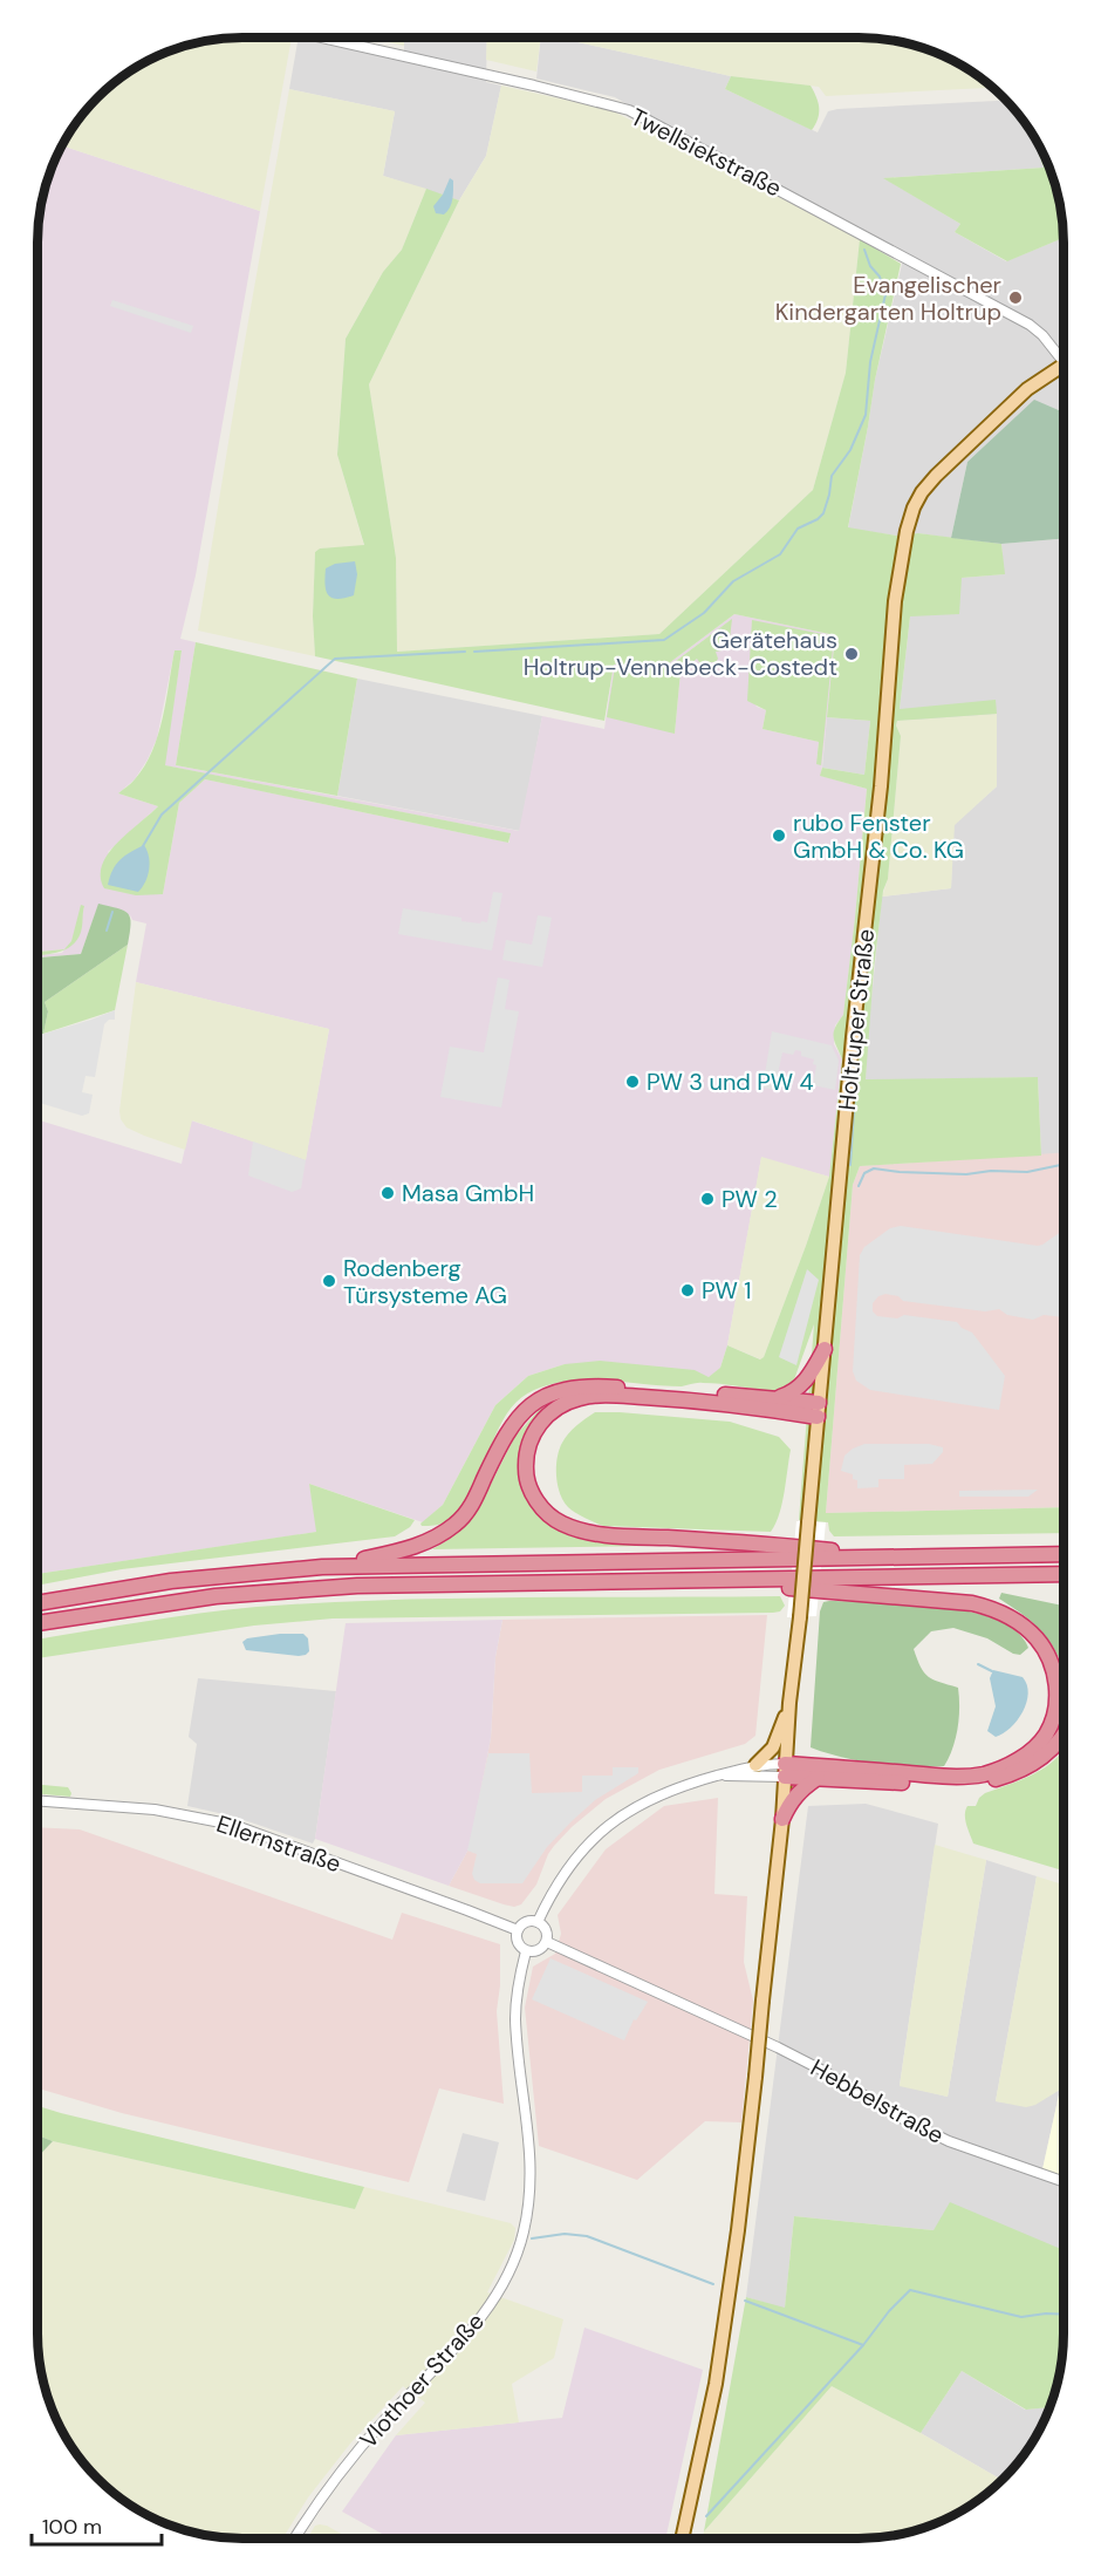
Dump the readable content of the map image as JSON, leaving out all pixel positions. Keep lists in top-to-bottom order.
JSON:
{
  "streets": {
    "main road": ["Holtruper Straße"],
    "street": [
      "Twellsiekstraße",
      "Ellernstraße",
      "Hebbelstraße",
      "Vlothoer Straße"
    ]
  },
  "crossings": [
    ["Ellernstraße", "Hebbelstraße"],
    ["Ellernstraße", "Vlothoer Straße"],
    ["Hebbelstraße", "Vlothoer Straße"]
  ],
  "places": [
    "Evangelischer Kindergarten Holtrup",
    "Gerätehaus Holtrup-Vennebeck-Costedt",
    "rubo Fenster GmbH & Co. KG",
    "PW 3 und PW 4",
    "Masa GmbH",
    "PW 2",
    "Rodenberg Türsysteme AG",
    "PW 1"
  ],
  "scale_bar": "100 m"
}
